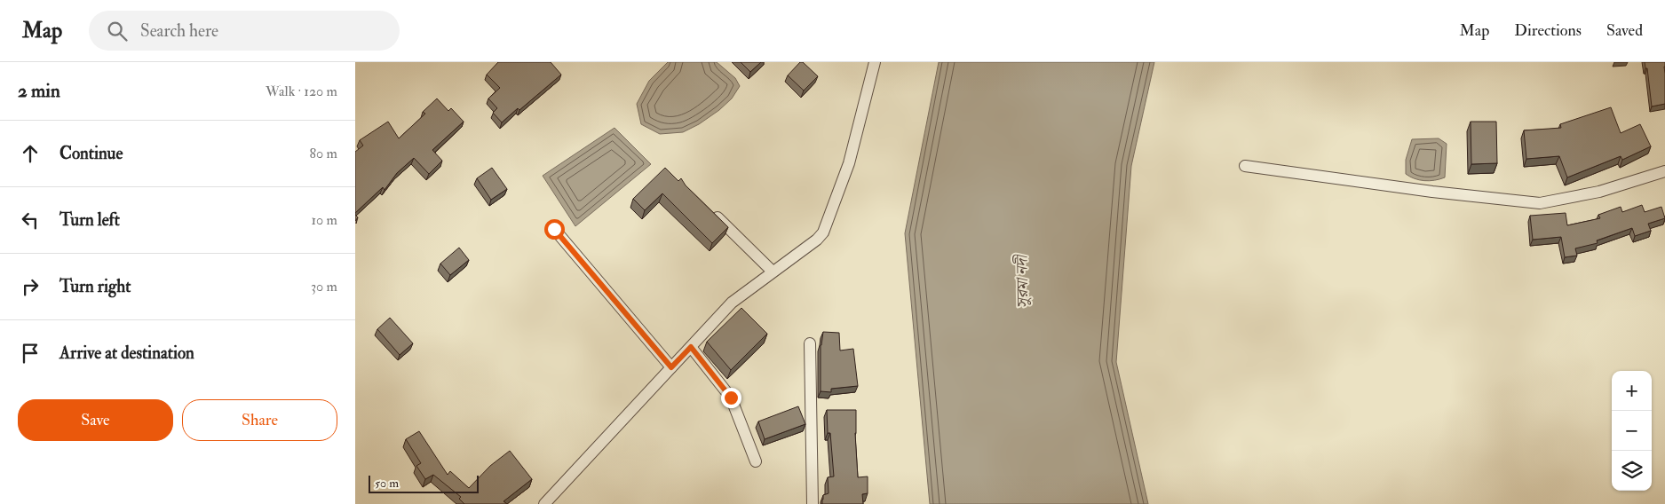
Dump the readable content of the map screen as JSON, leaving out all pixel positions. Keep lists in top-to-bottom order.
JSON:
{
  "water": ["সুরমা নদী"],
  "scale_bar": "50 m",
  "page": {
    "header": "Map",
    "search": "Search here",
    "nav": ["Map", "Directions", "Saved"],
    "heading": ["2 min", "Walk · 120 m"],
    "list": [
      ["Continue", "80 m"],
      ["Turn left", "10 m"],
      ["Turn right", "30 m"],
      "Arrive at destination"
    ],
    "map_buttons": ["+", "−"],
    "buttons": ["Save", "Share"],
    "scale": "50 m"
  }
}
